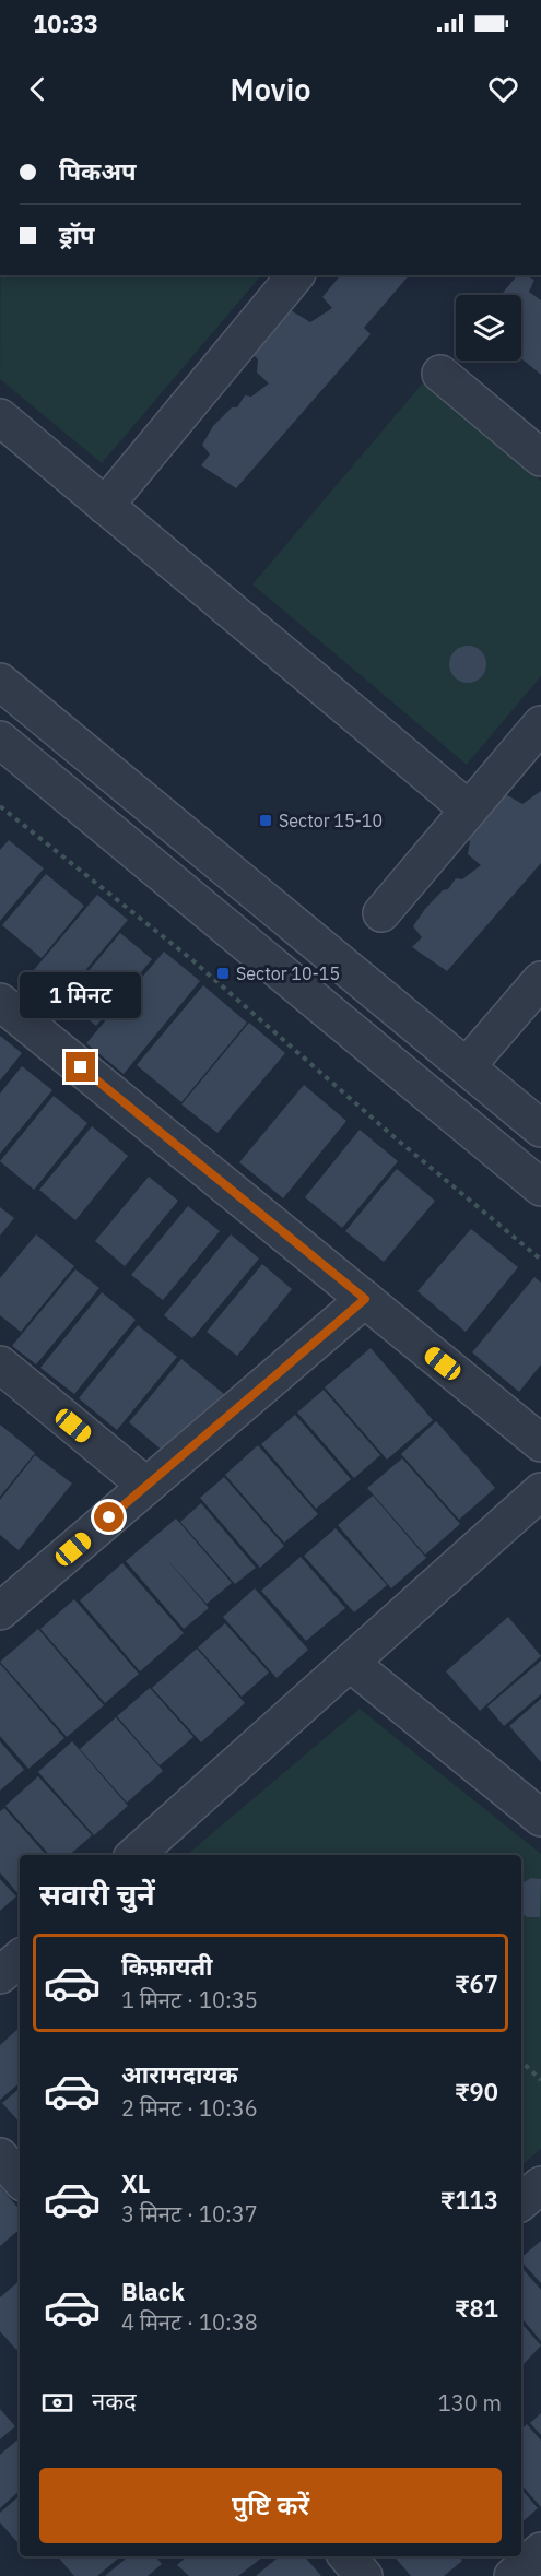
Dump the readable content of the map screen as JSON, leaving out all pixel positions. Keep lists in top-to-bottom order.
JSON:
{
  "places": {
    "transit": ["Sector 15-10", "Sector 10-15"]
  },
  "page": {
    "status": "10:33",
    "header": "Movio",
    "banner": ["पिकअप", "ड्रॉप"],
    "bubble": "1 मिनट",
    "heading": "सवारी चुनें",
    "list": [
      {
        "name": "किफ़ायती",
        "note": "1 मिनट · 10:35",
        "value": "₹67"
      },
      {
        "name": "आरामदायक",
        "note": "2 मिनट · 10:36",
        "value": "₹90"
      },
      {
        "name": "XL",
        "note": "3 मिनट · 10:37",
        "value": "₹113"
      },
      {
        "name": "Black",
        "note": "4 मिनट · 10:38",
        "value": "₹81"
      }
    ],
    "pay": ["नकद", "130 m"],
    "buttons": "पुष्टि करें"
  }
}
